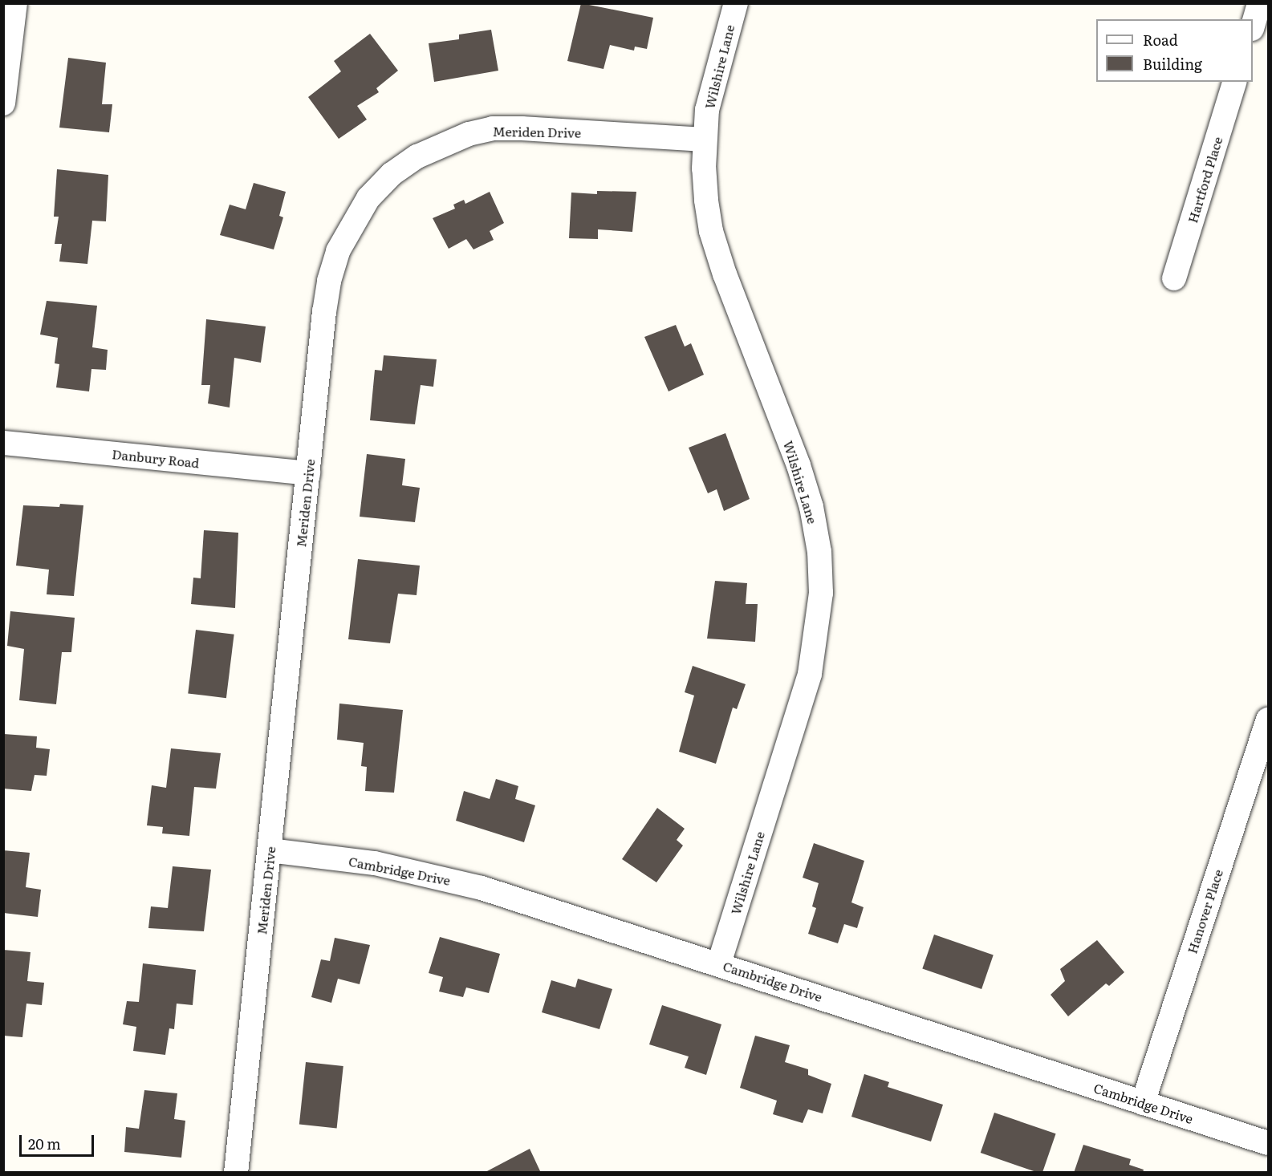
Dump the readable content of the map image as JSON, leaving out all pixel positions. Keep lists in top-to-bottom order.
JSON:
{
  "streets": {
    "street": [
      "Wilshire Lane",
      "Meriden Drive",
      "Hartford Place",
      "Danbury Road",
      "Cambridge Drive",
      "Hanover Place"
    ]
  },
  "crossings": [
    ["Wilshire Lane", "Meriden Drive"],
    ["Wilshire Lane", "Cambridge Drive"],
    ["Meriden Drive", "Danbury Road"],
    ["Meriden Drive", "Cambridge Drive"],
    ["Cambridge Drive", "Hanover Place"]
  ],
  "legend": ["Road", "Building"],
  "scale_bar": "20 m"
}
